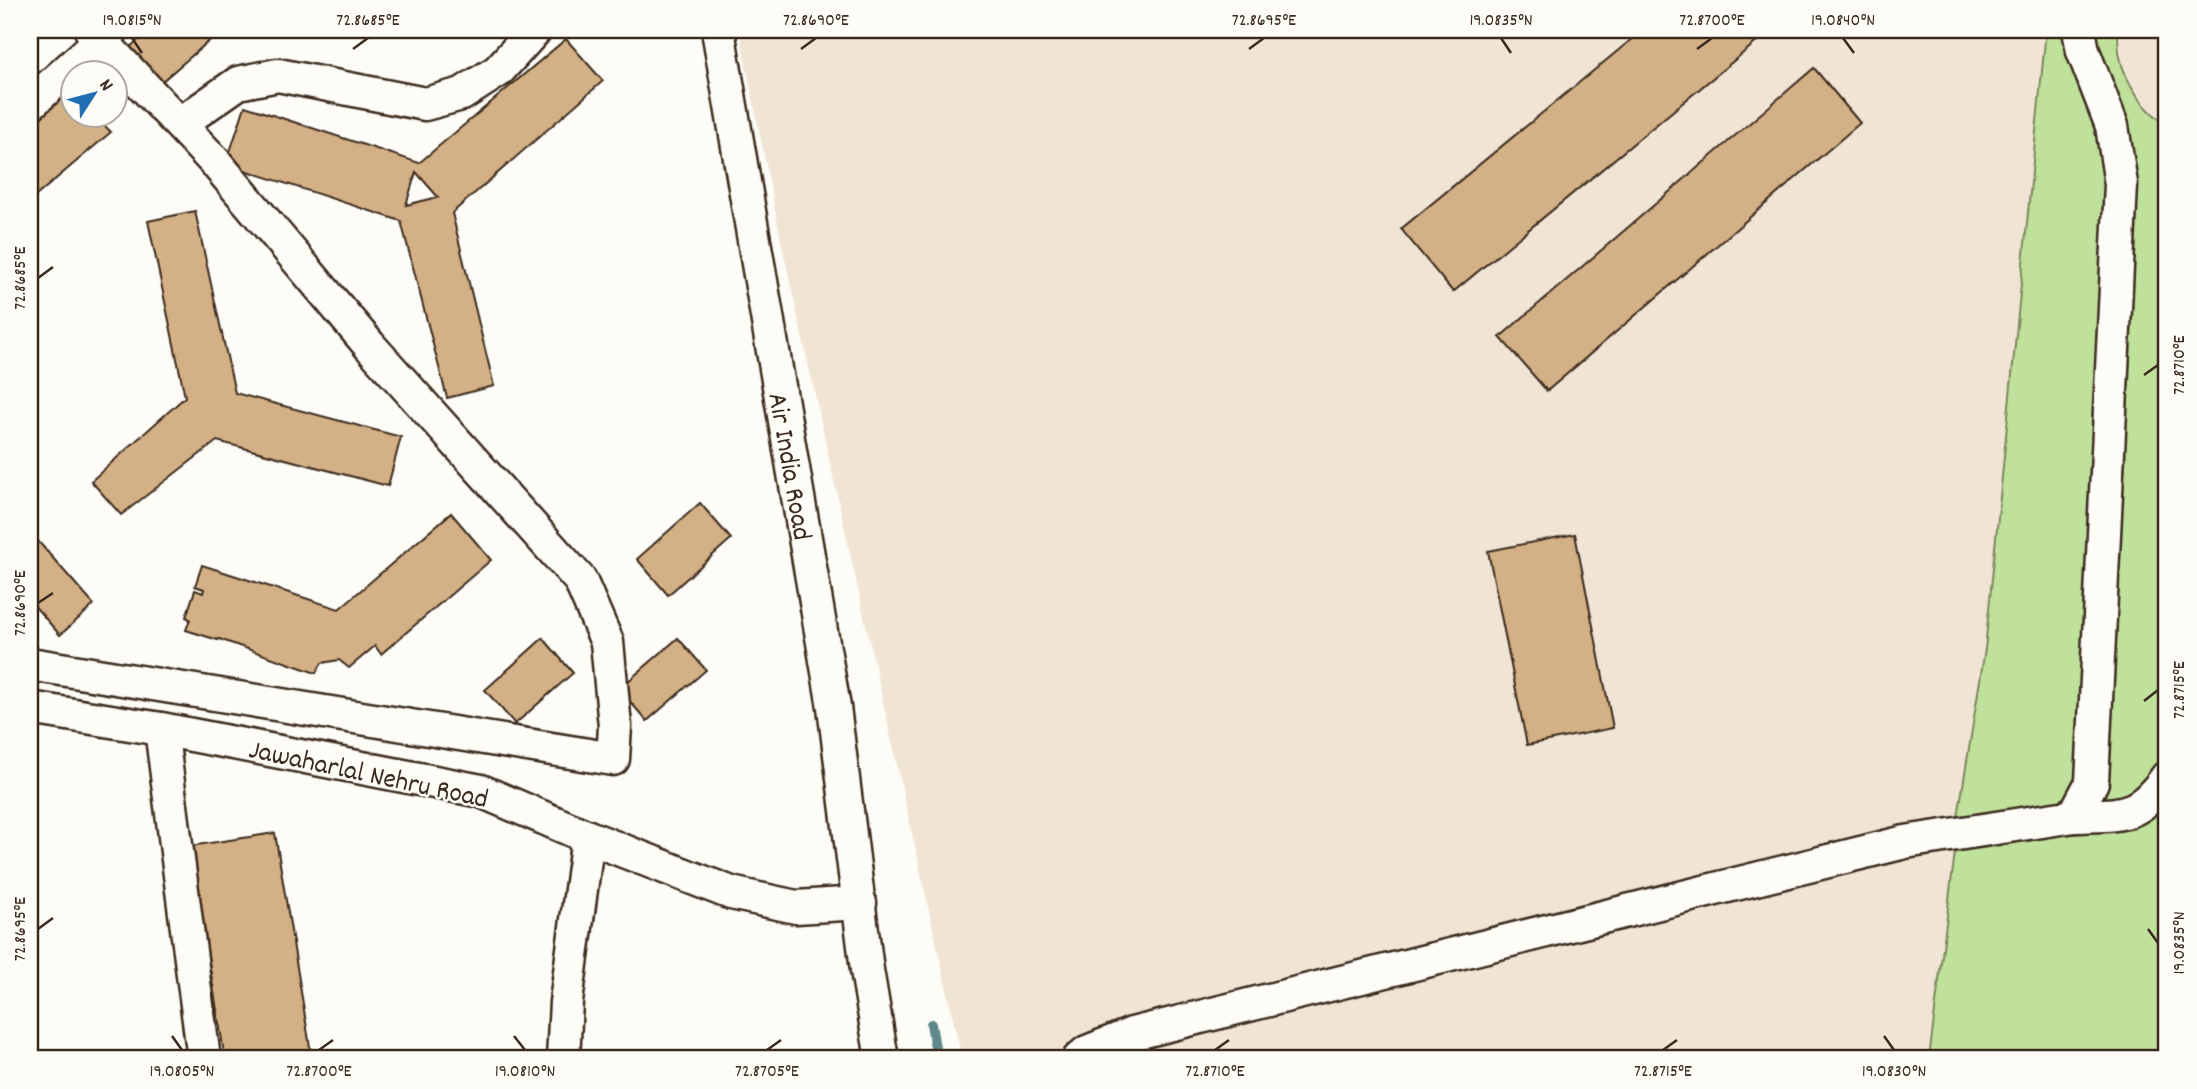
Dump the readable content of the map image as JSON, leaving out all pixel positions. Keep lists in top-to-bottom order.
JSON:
{
  "streets": {
    "street": ["Air India Road", "Jawaharlal Nehru Road"]
  },
  "crossings": [
    ["Air India Road", "Jawaharlal Nehru Road"]
  ],
  "north": "top right",
  "coordinates": [
    "19.0815°N",
    "72.8685°E",
    "72.8690°E",
    "72.8695°E",
    "19.0835°N",
    "72.8700°E",
    "19.0840°N",
    "72.8710°E",
    "72.8715°E",
    "19.0805°N",
    "19.0810°N",
    "72.8705°E",
    "19.0830°N"
  ]
}
